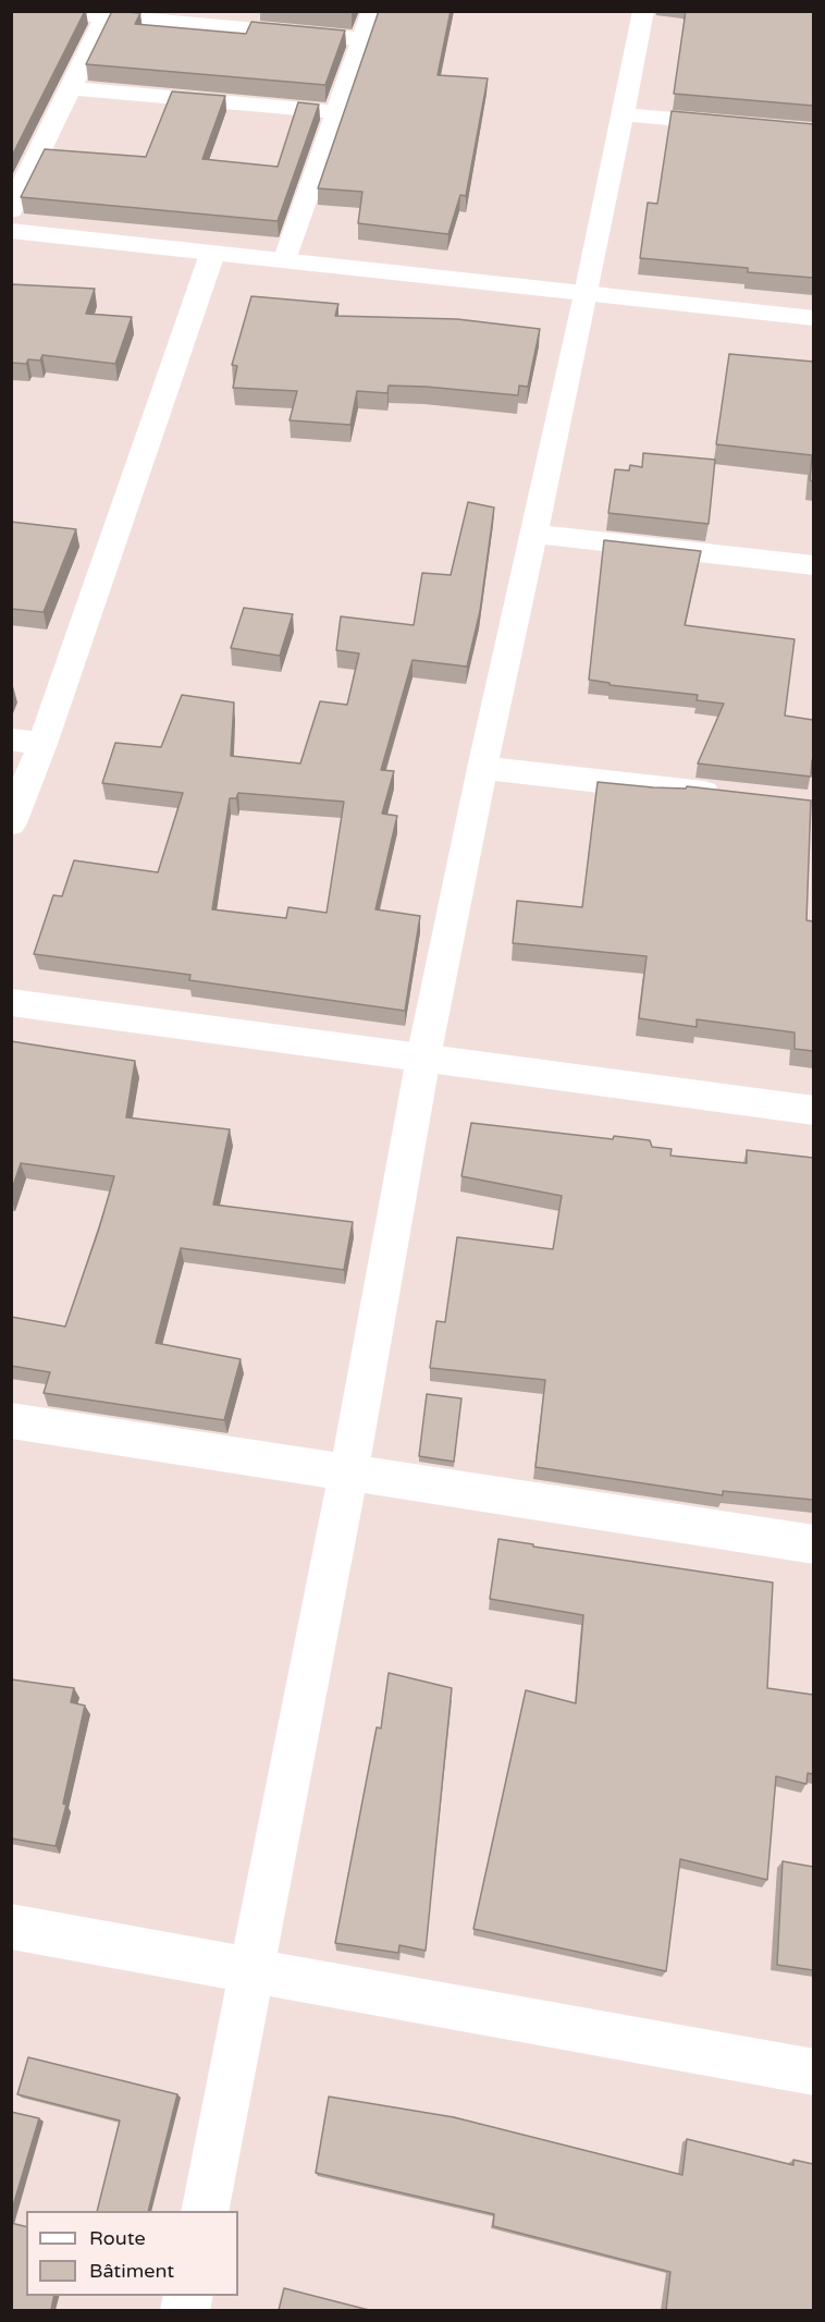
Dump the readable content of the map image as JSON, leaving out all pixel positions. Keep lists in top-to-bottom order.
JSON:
{
  "legend": ["Route", "Bâtiment"]
}
